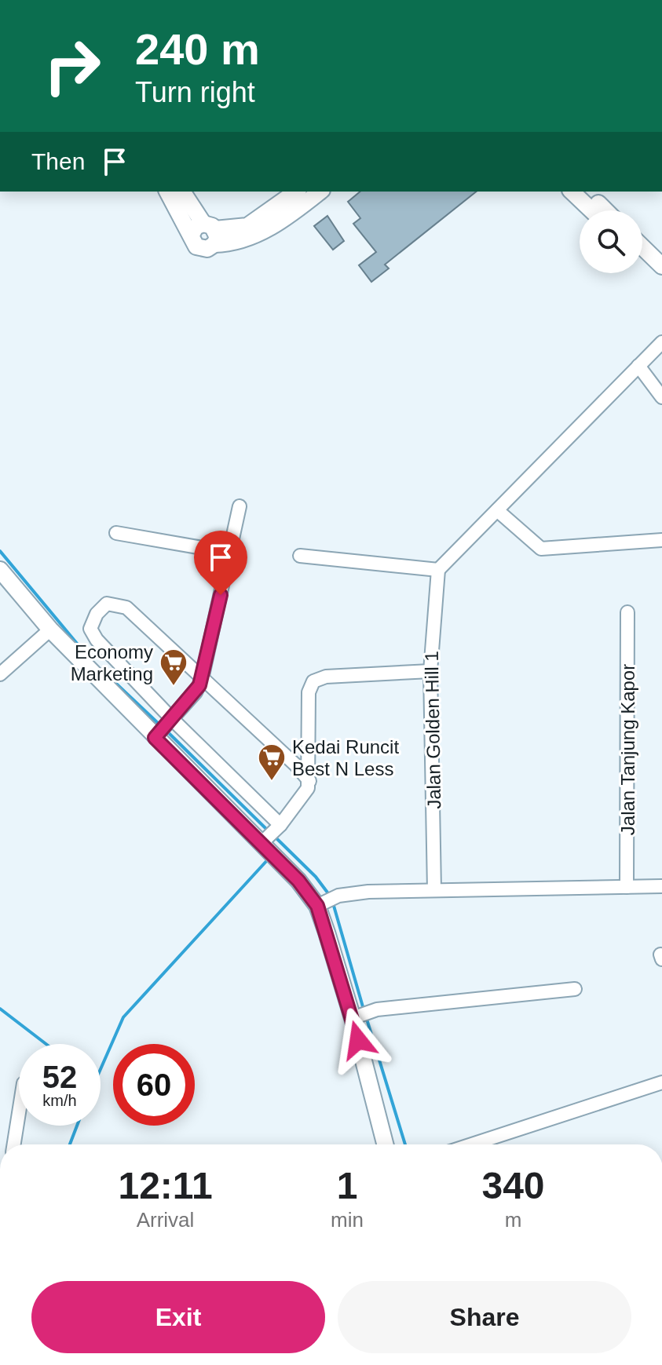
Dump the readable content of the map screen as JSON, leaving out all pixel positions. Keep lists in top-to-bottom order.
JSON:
{
  "streets": {
    "street": ["Jalan Golden Hill 1", "Jalan Tanjung Kapor"]
  },
  "places": {
    "supermarket": ["Economy Marketing", "Kedai Runcit Best N Less"]
  },
  "page": {
    "turn": ["240 m", "Turn right"],
    "then": "Then",
    "speed": "52 km/h",
    "limit": "60",
    "eta": [
      "12:11",
      "Arrival",
      "1",
      "min",
      "340",
      "m"
    ],
    "buttons": ["Exit", "Share"]
  }
}
